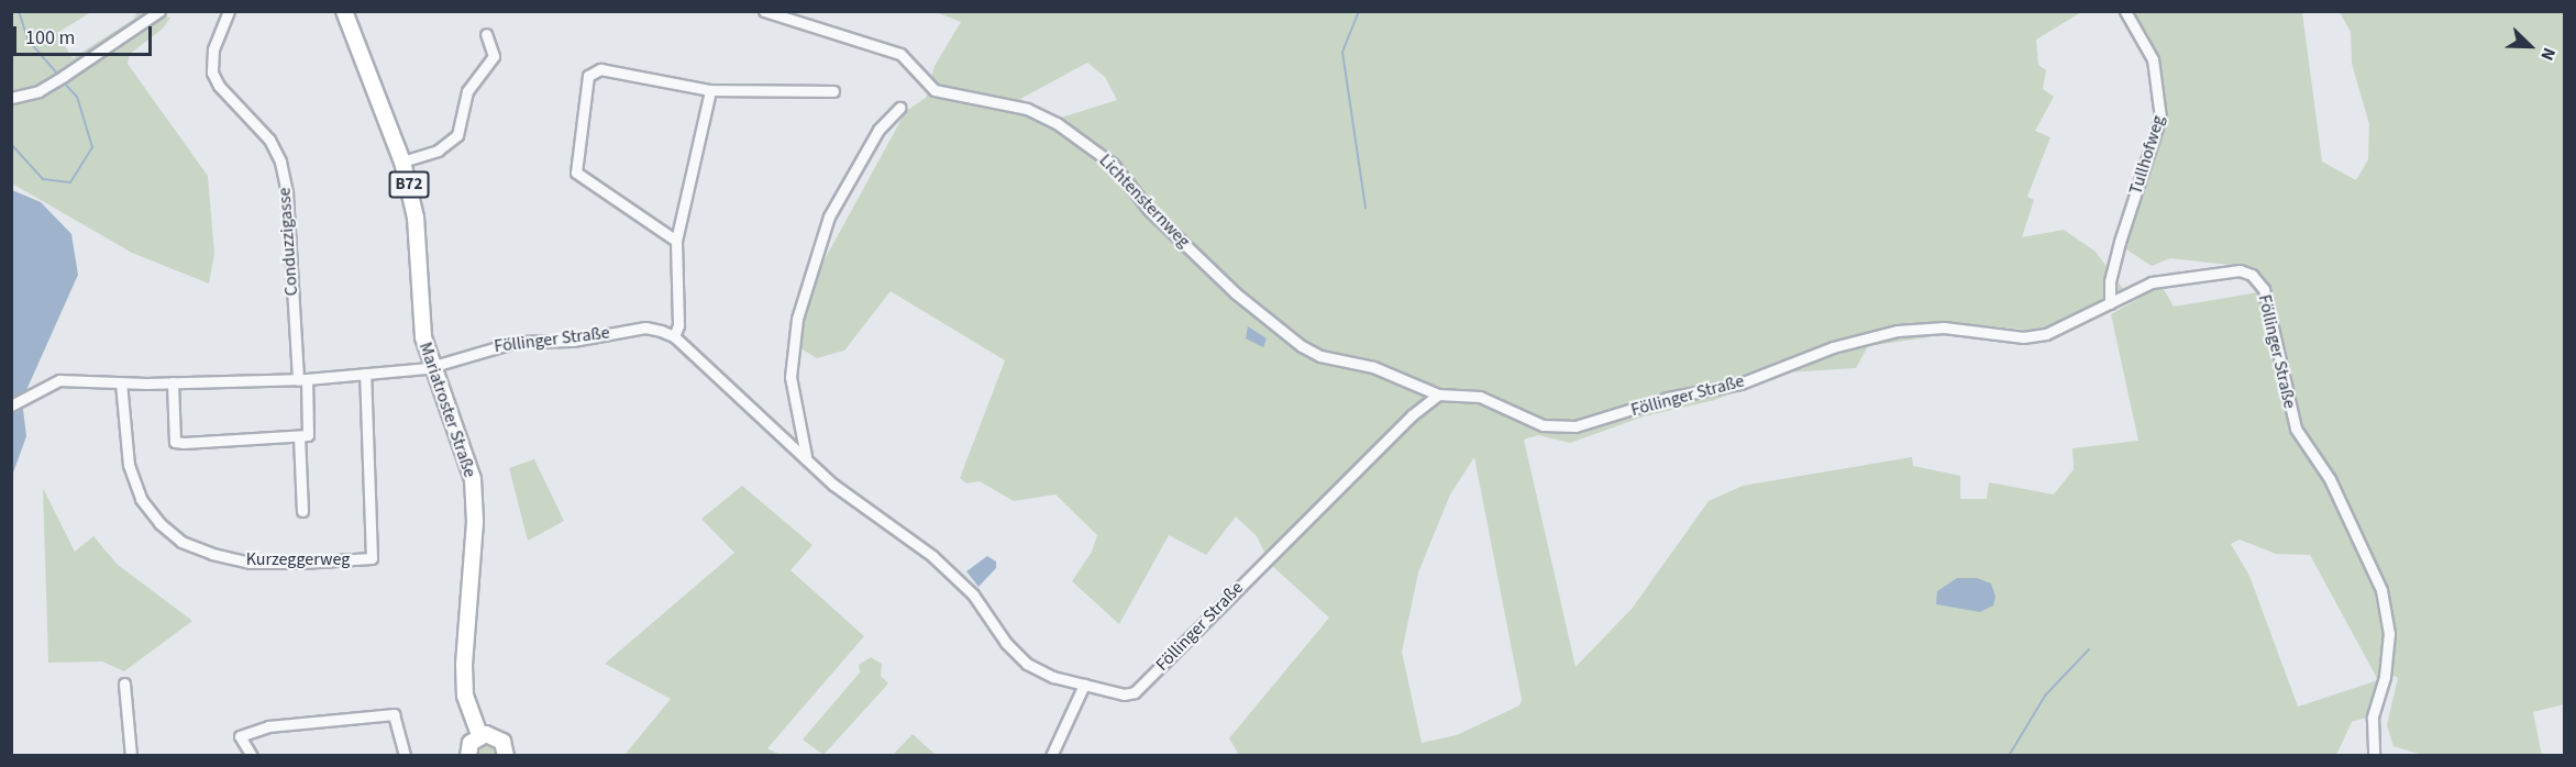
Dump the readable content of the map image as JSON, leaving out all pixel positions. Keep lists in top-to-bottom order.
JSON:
{
  "streets": {
    "main road": ["B72", "Mariatroster Straße"],
    "street": [
      "Tullhofweg",
      "Lichtensternweg",
      "Conduzzigasse",
      "Föllinger Straße",
      "Kurzeggerweg"
    ]
  },
  "crossings": [
    ["Tullhofweg", "Föllinger Straße"],
    ["Lichtensternweg", "Föllinger Straße"],
    ["Föllinger Straße", "Mariatroster Straße"]
  ],
  "scale_bar": "100 m",
  "north": "bottom right"
}
